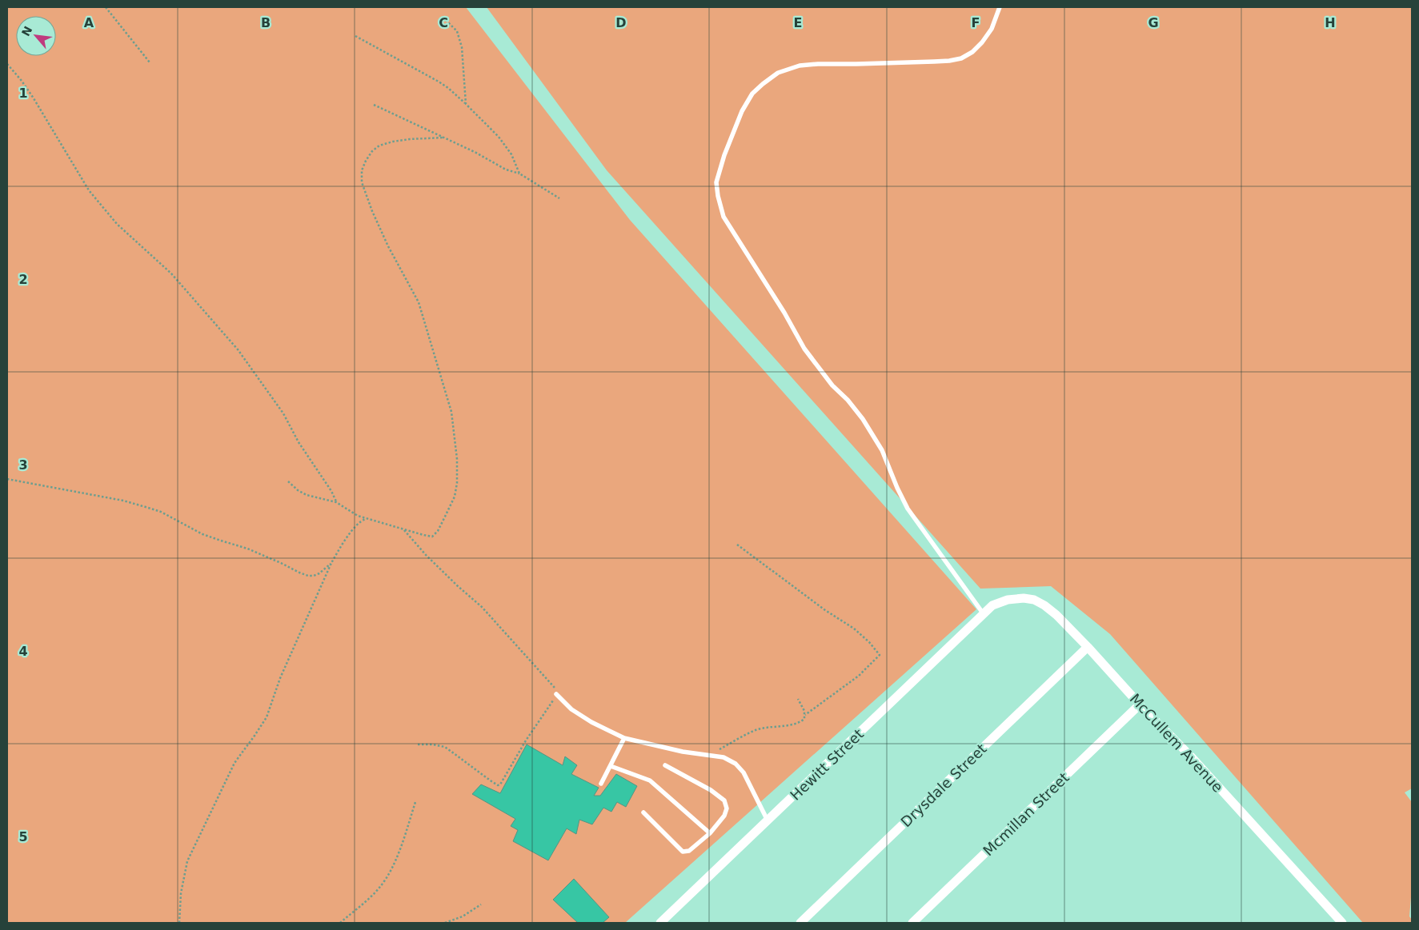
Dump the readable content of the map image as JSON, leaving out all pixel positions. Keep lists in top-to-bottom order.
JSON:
{
  "streets": {
    "street": [
      "McCullem Avenue",
      "Hewitt Street",
      "Drysdale Street",
      "Mcmillan Street"
    ]
  },
  "crossings": [
    ["McCullem Avenue", "Hewitt Street"],
    ["McCullem Avenue", "Drysdale Street"],
    ["McCullem Avenue", "Mcmillan Street"]
  ],
  "north": "top left",
  "grid": {
    "columns": [
      "A",
      "B",
      "C",
      "D",
      "E",
      "F",
      "G",
      "H"
    ],
    "rows": [
      "1",
      "2",
      "3",
      "4",
      "5"
    ]
  }
}
